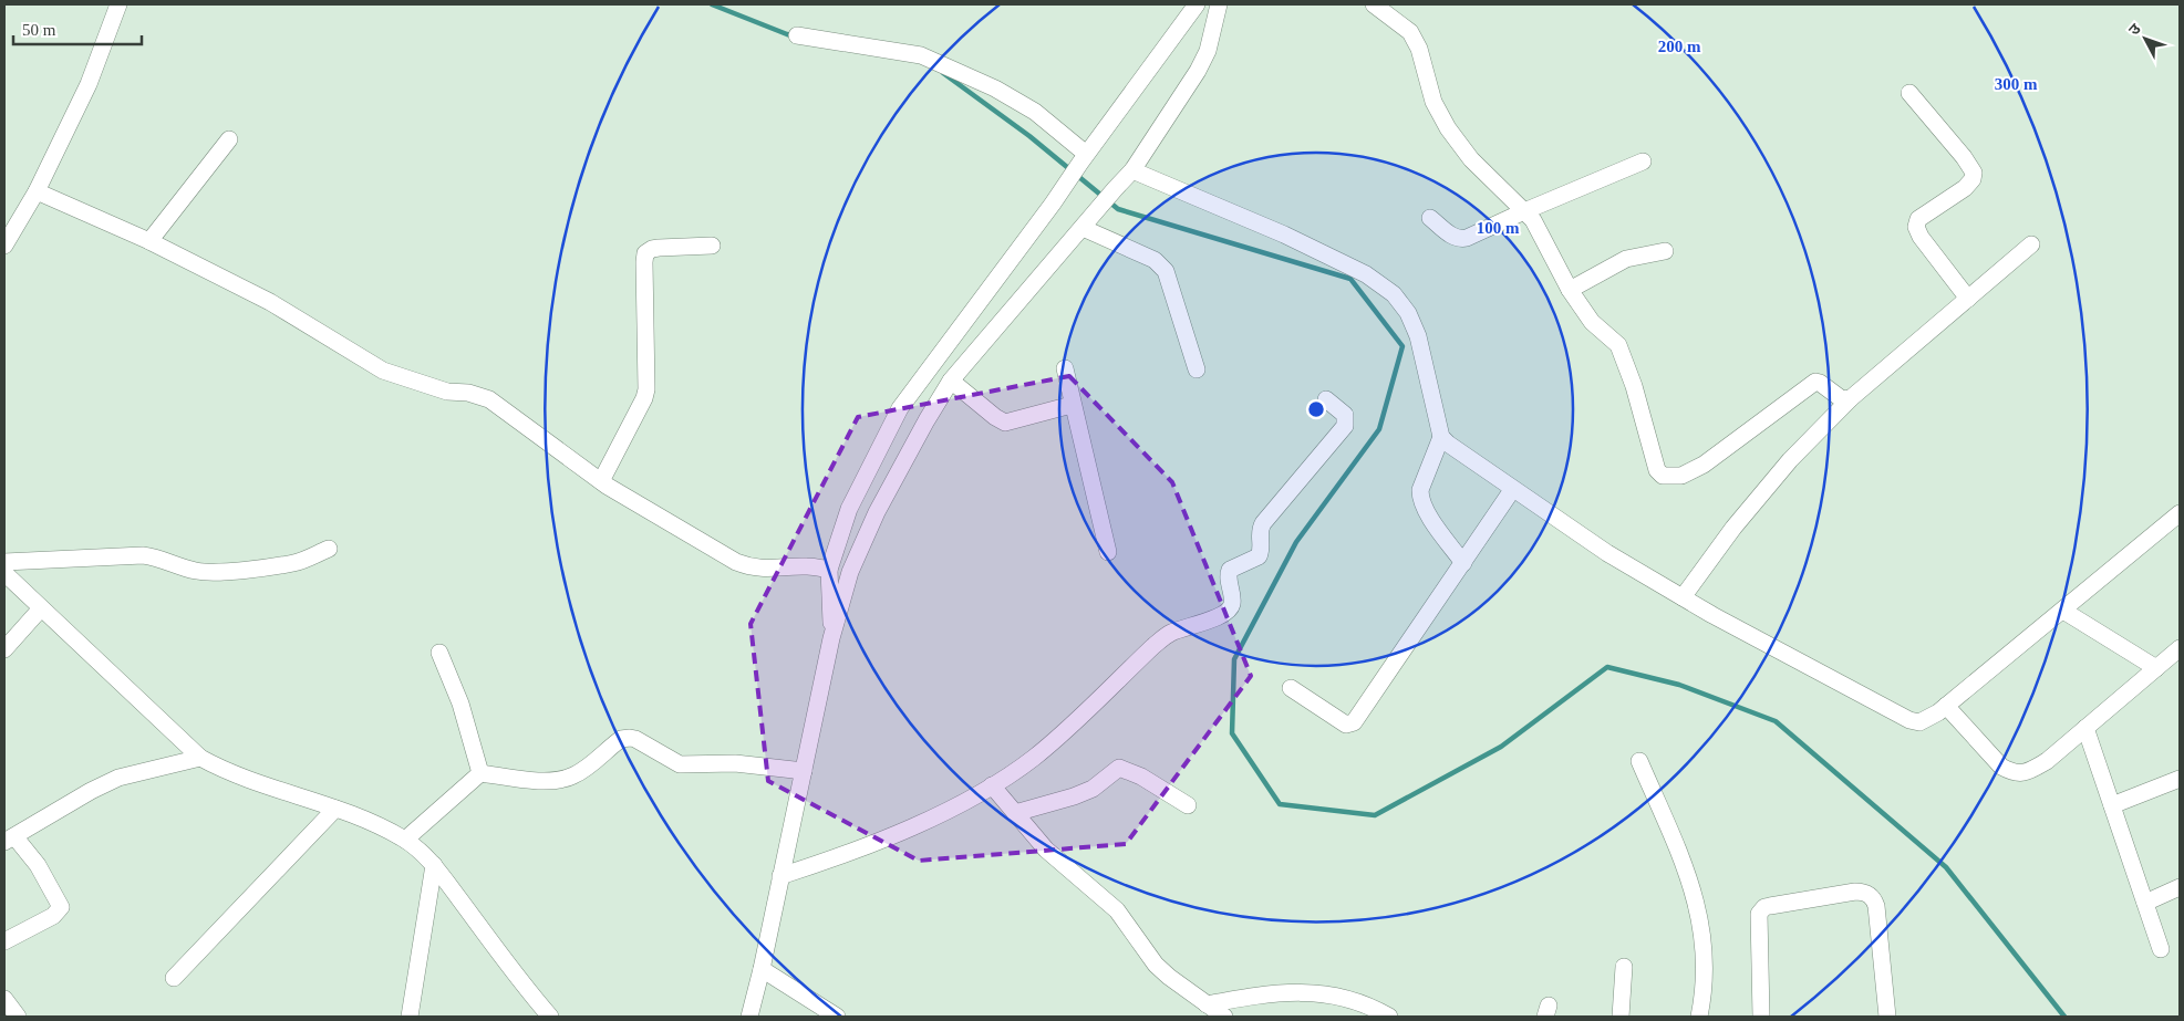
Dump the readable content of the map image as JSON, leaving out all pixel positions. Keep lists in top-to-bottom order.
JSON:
{
  "scale_bar": "50 m",
  "north": "top left",
  "rings": ["200 m", "300 m", "100 m"]
}
